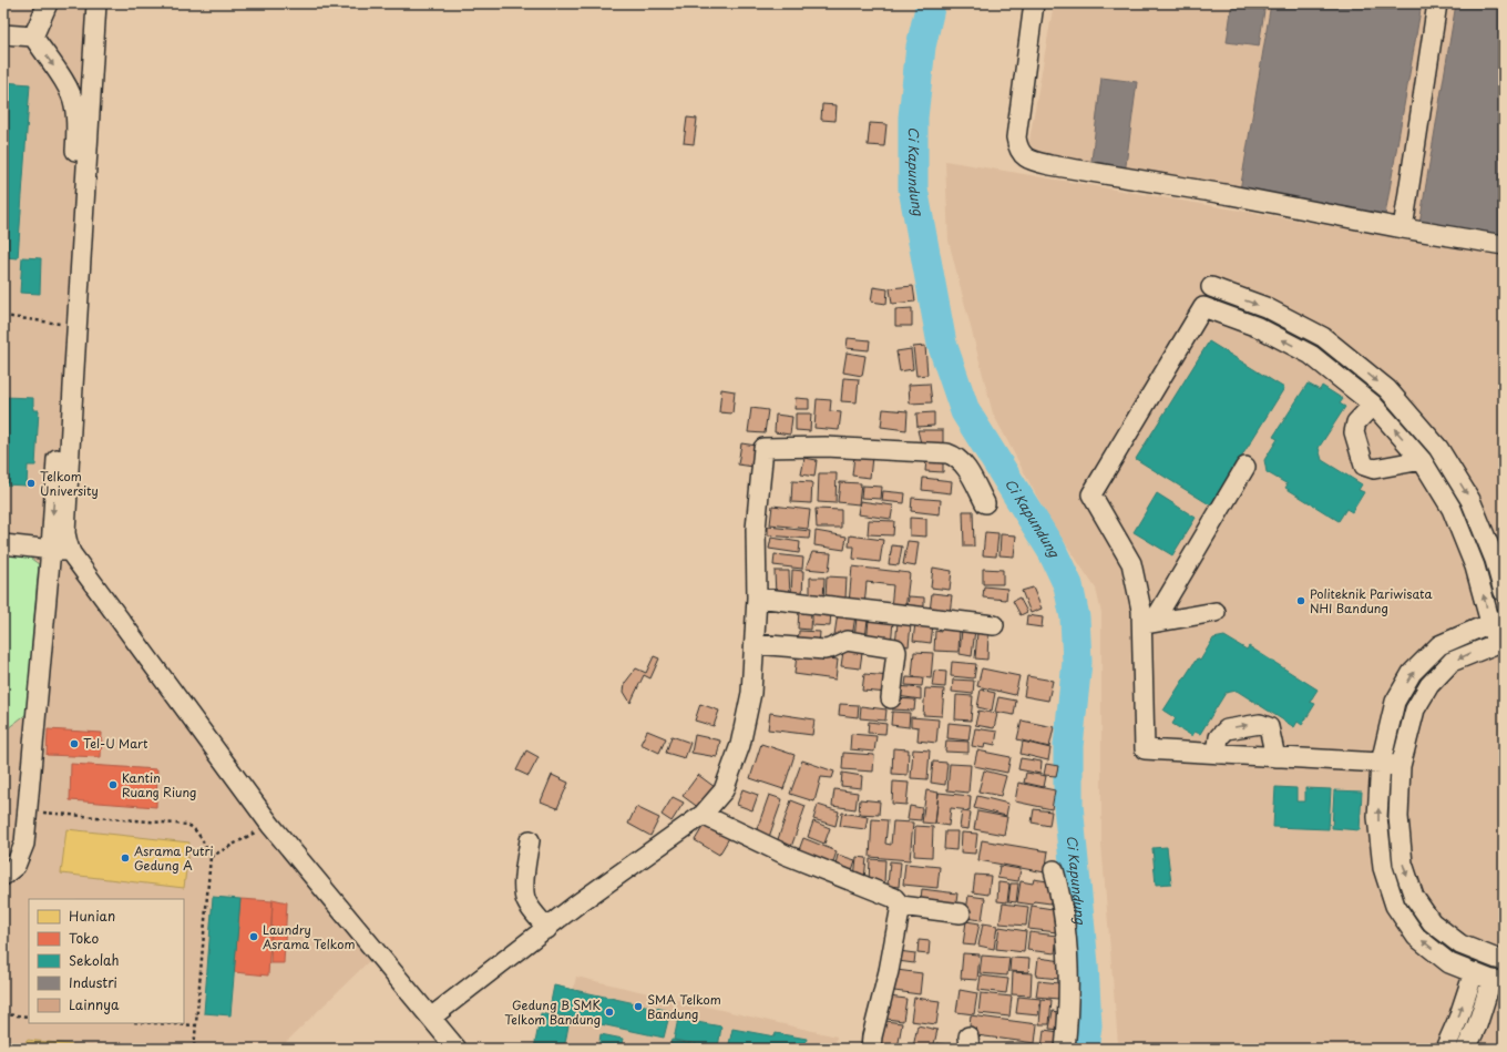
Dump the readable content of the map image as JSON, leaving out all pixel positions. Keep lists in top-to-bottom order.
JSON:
{
  "water": ["Ci Kapundung"],
  "places": [
    "Telkom University",
    "Politeknik Pariwisata NHI Bandung",
    "Tel-U Mart",
    "Kantin Ruang Riung",
    "Asrama Putri Gedung A",
    "Laundry Asrama Telkom",
    "SMA Telkom Bandung",
    "Gedung B SMK Telkom Bandung"
  ],
  "legend": [
    "Hunian",
    "Toko",
    "Sekolah",
    "Industri",
    "Lainnya"
  ]
}
